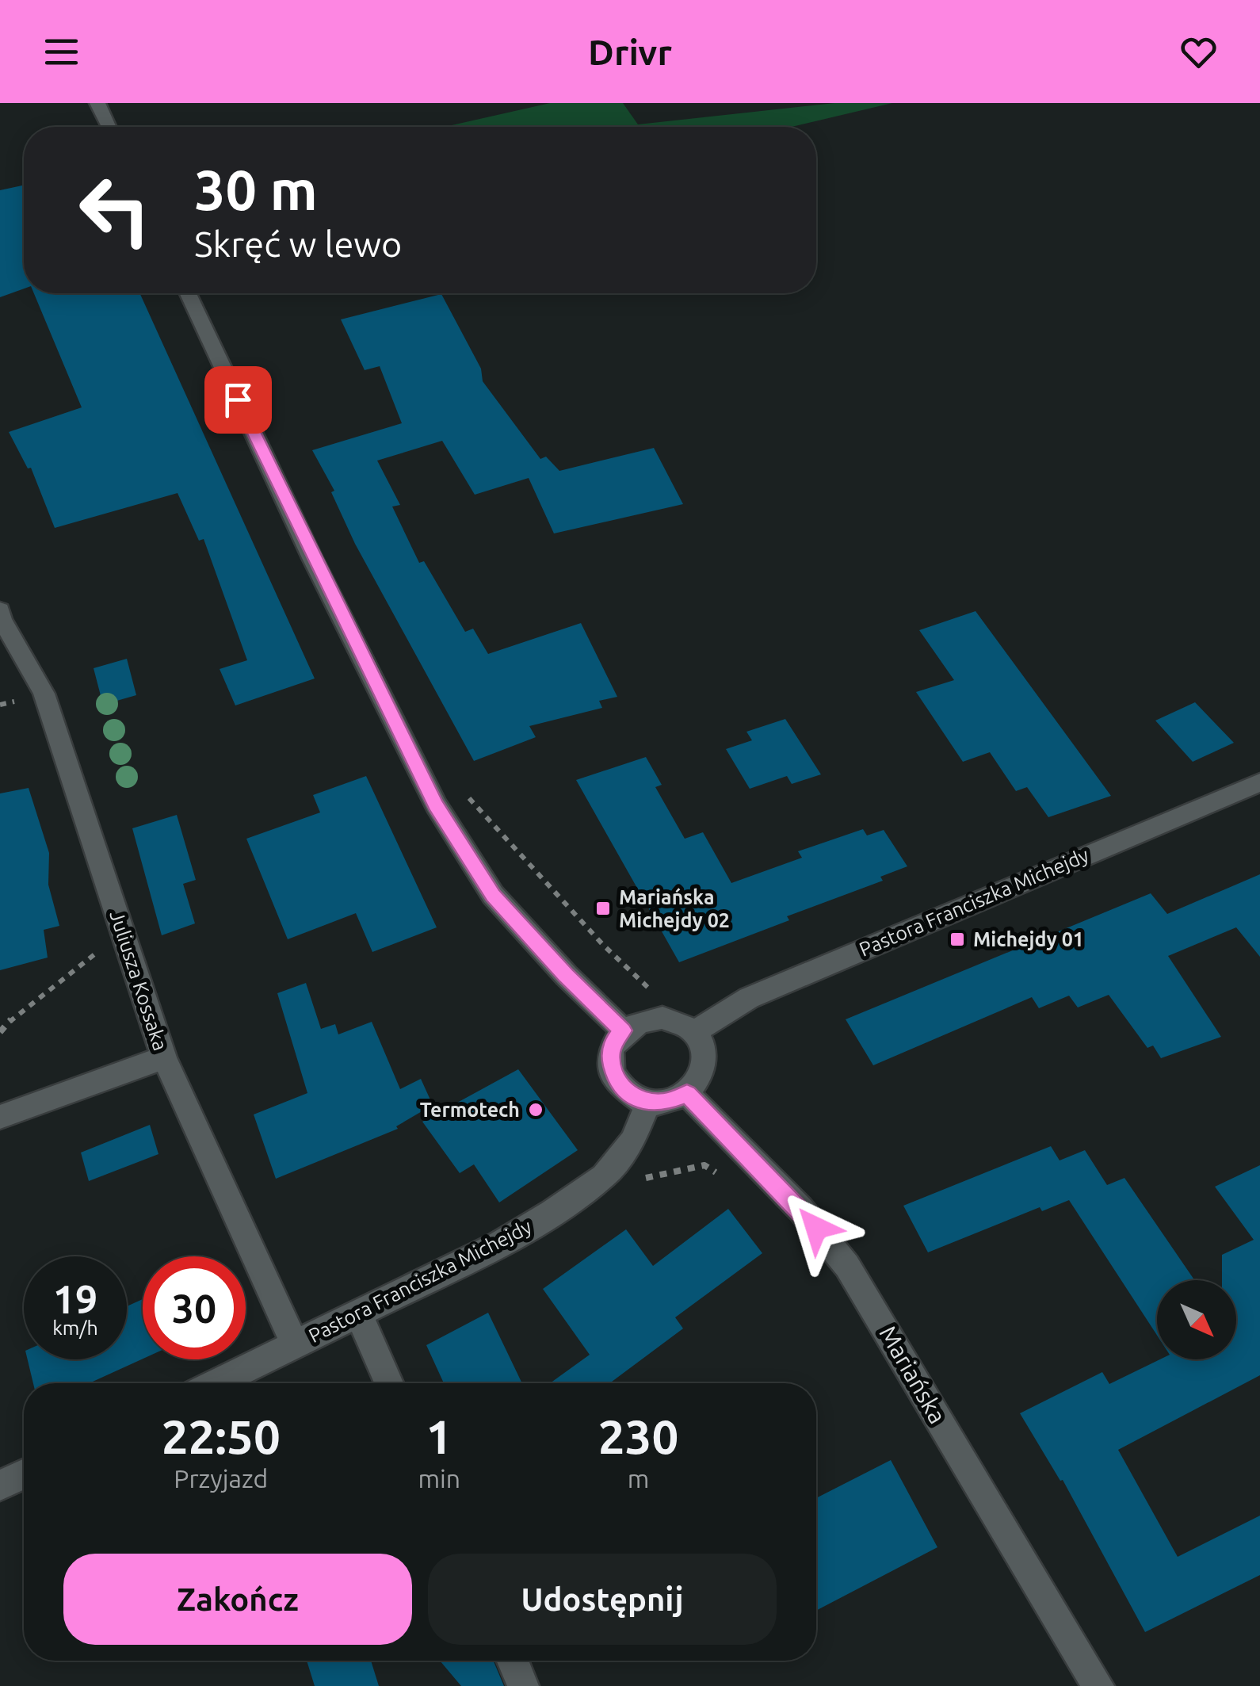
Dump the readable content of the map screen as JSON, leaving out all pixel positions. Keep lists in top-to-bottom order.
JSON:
{
  "streets": {
    "street": ["Pastora Franciszka Michejdy", "Juliusza Kossaka", "Mariańska"]
  },
  "crossings": [
    ["Pastora Franciszka Michejdy", "Juliusza Kossaka"],
    ["Pastora Franciszka Michejdy", "Mariańska"]
  ],
  "places": {
    "transit": ["Mariańska Michejdy 02", "Michejdy 01"],
    "other": ["Termotech"]
  },
  "north": "bottom right",
  "page": {
    "header": "Drivr",
    "turn": ["30 m", "Skręć w lewo"],
    "speed": "19 km/h",
    "limit": "30",
    "eta": [
      "22:50",
      "Przyjazd",
      "1",
      "min",
      "230",
      "m"
    ],
    "buttons": ["Zakończ", "Udostępnij"]
  }
}
